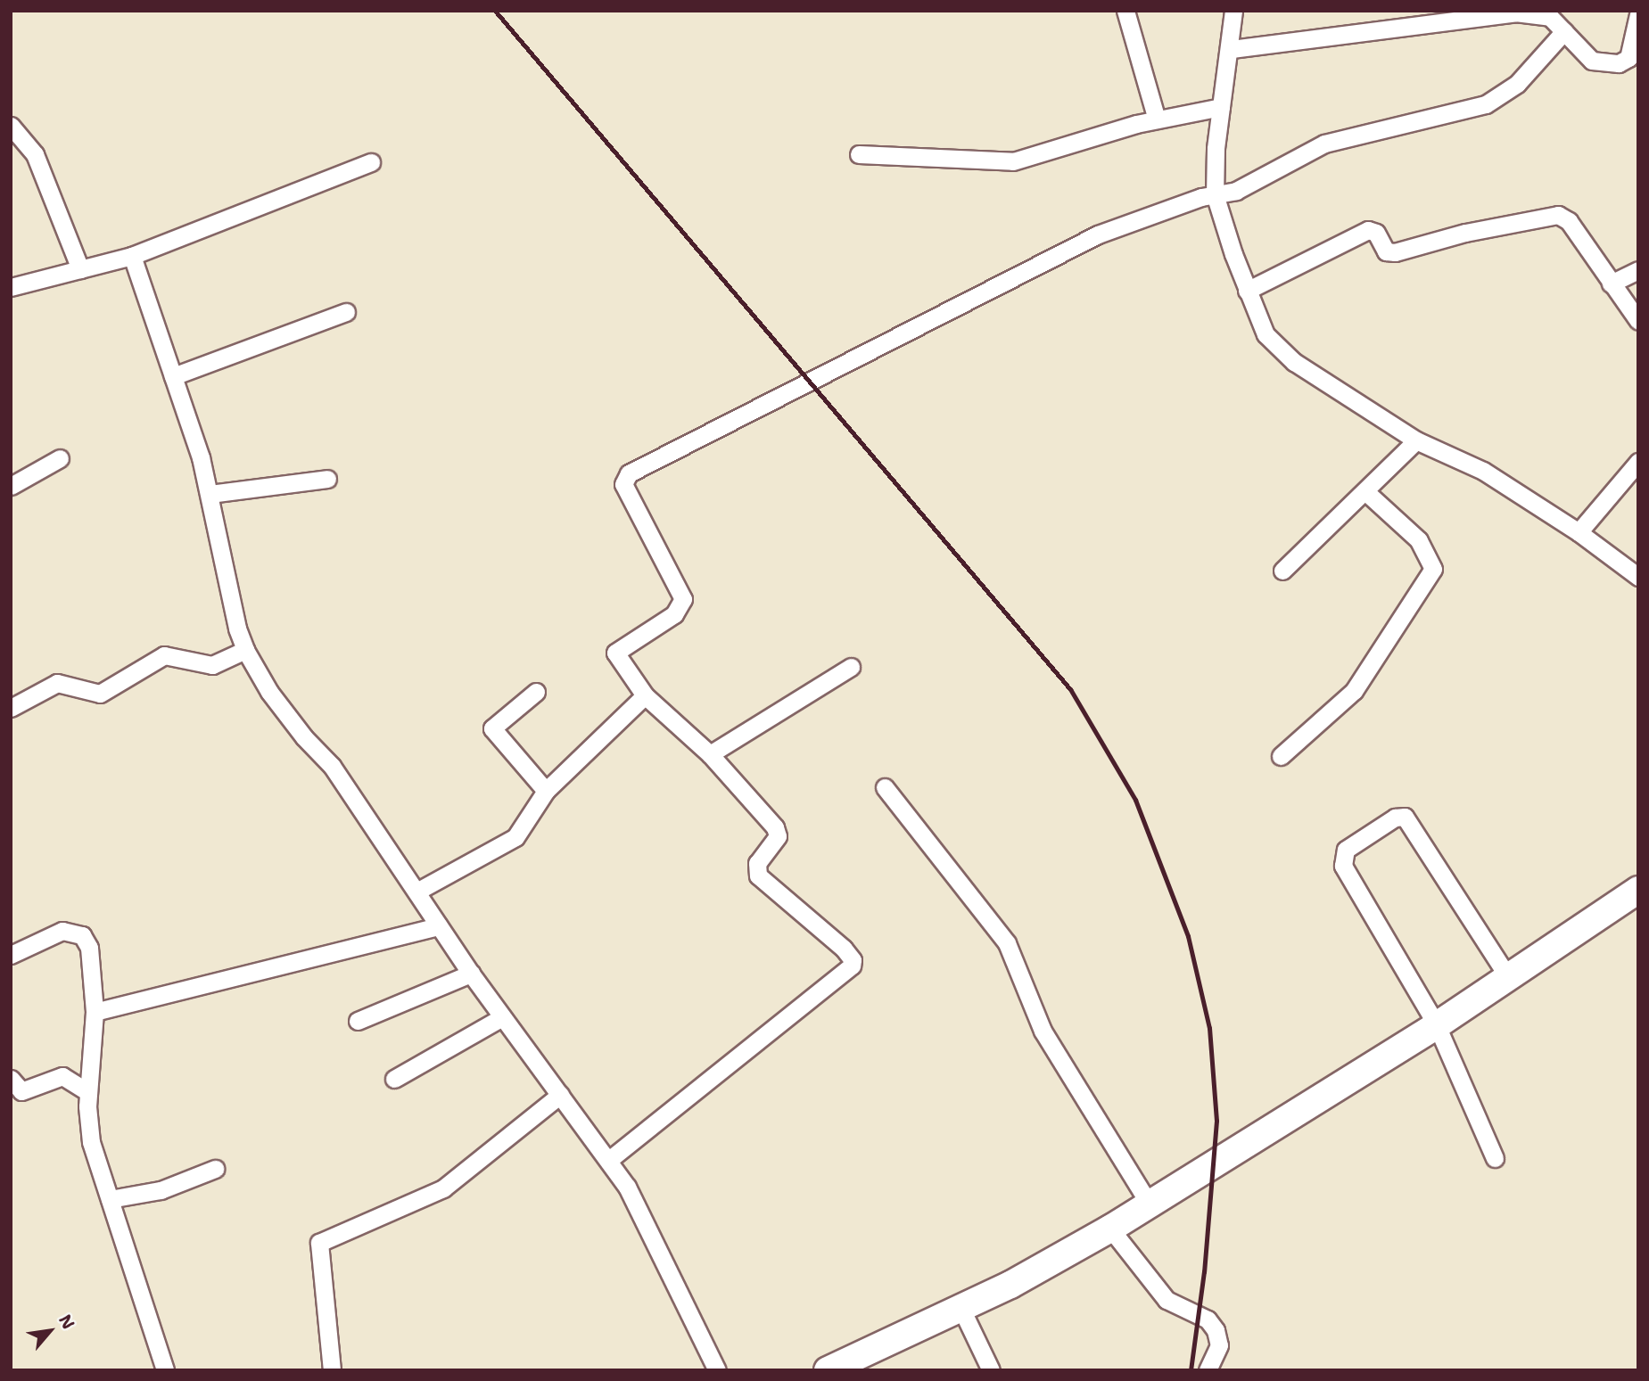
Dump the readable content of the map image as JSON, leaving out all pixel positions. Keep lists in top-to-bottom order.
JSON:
{
  "north": "top right"
}
